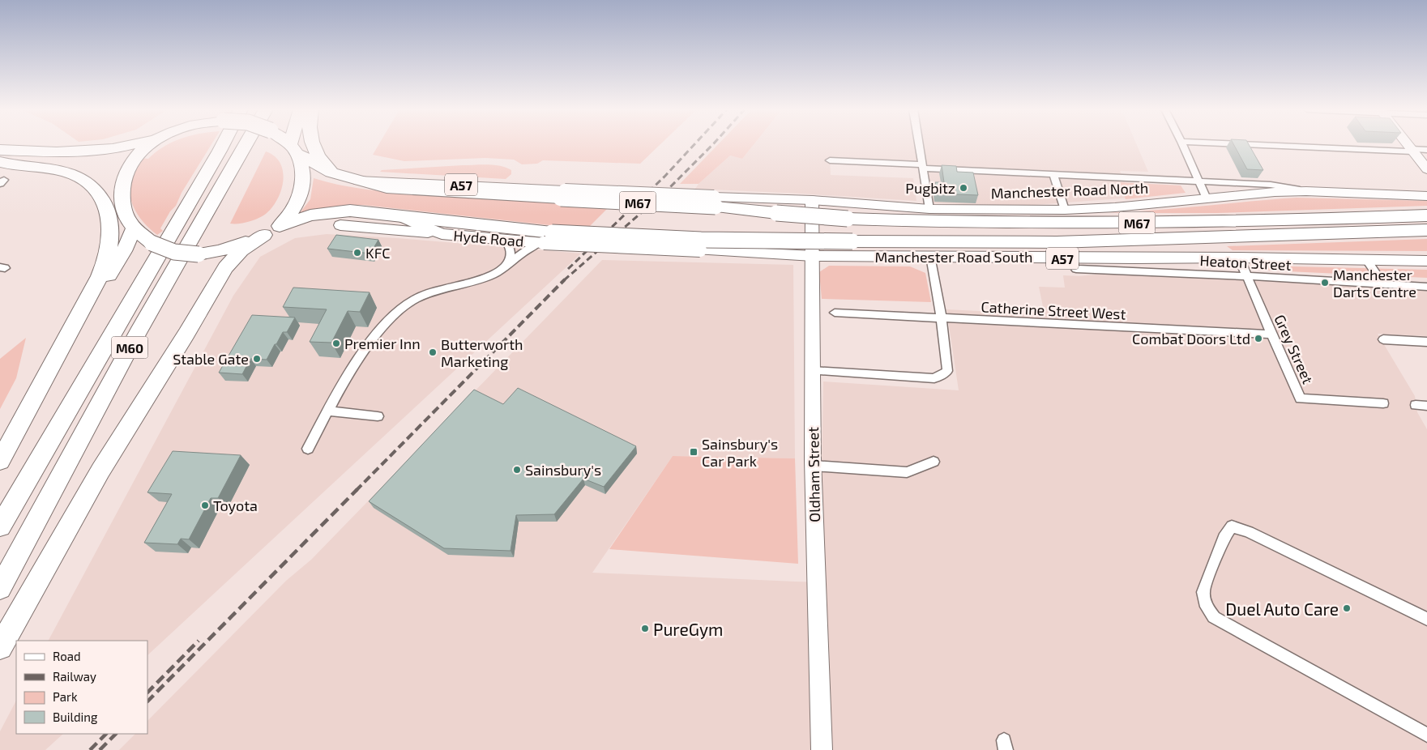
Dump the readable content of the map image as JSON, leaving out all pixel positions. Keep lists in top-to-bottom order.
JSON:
{
  "streets": {
    "highway": [
      "A57",
      "M67",
      "Hyde Road",
      "M60"
    ],
    "main road": ["Manchester Road North", "Manchester Road South"],
    "street": [
      "Heaton Street",
      "Catherine Street West",
      "Grey Street",
      "Oldham Street"
    ]
  },
  "crossings": [
    ["A57", "M67"],
    ["A57", "Hyde Road"],
    ["A57", "M60"],
    ["Manchester Road North", "M67"],
    ["Manchester Road North", "Oldham Street"],
    ["M67", "Hyde Road"],
    ["Hyde Road", "Manchester Road South"],
    ["Manchester Road South", "Heaton Street"],
    ["Manchester Road South", "Grey Street"],
    ["Manchester Road South", "Oldham Street"],
    ["Heaton Street", "Grey Street"],
    ["Catherine Street West", "Grey Street"]
  ],
  "places": {
    "other": [
      "Pugbitz",
      "KFC",
      "Manchester Darts Centre",
      "Combat Doors Ltd",
      "Premier Inn",
      "Butterworth Marketing",
      "Stable Gate",
      "Sainsbury's",
      "Toyota",
      "Duel Auto Care",
      "PureGym"
    ],
    "transit": ["Sainsbury's Car Park"]
  },
  "legend": [
    "Road",
    "Railway",
    "Park",
    "Building"
  ]
}
